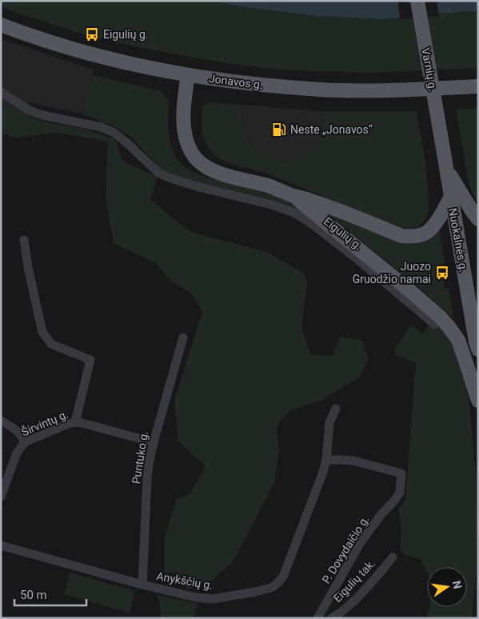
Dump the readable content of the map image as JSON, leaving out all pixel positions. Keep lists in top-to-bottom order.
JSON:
{
  "streets": {
    "main road": ["Varnių g.", "Jonavos g.", "Nuokalnės g."],
    "street": [
      "Eigulių g.",
      "Širvintų g.",
      "Puntuko g.",
      "P. Dovydaičio g.",
      "Anykščių g.",
      "Eigulių tak."
    ]
  },
  "crossings": [
    ["Varnių g.", "Nuokalnės g."],
    ["Širvintų g.", "Puntuko g."],
    ["Puntuko g.", "Anykščių g."],
    ["P. Dovydaičio g.", "Anykščių g."]
  ],
  "places": {
    "bus stop": ["Eigulių g.", "Juozo Gruodžio namai"],
    "fuel station": ["Neste „Jonavos“"]
  },
  "scale_bar": "50 m",
  "north": "right"
}
